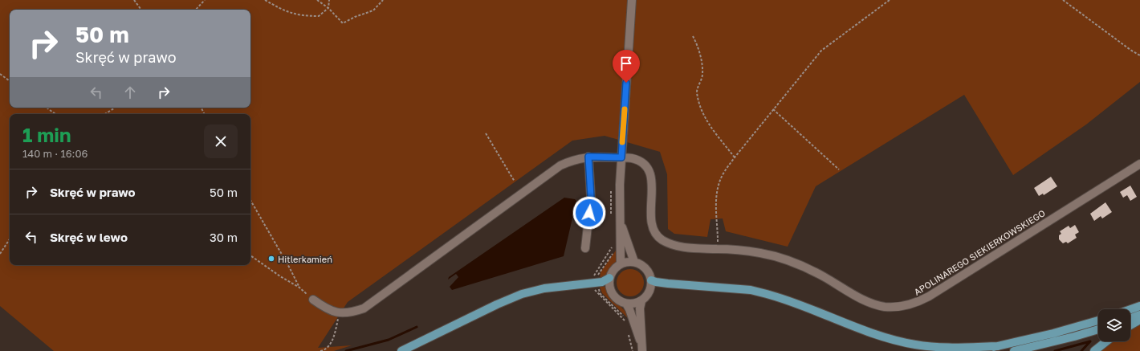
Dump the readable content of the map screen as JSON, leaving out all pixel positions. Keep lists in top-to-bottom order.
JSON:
{
  "streets": {
    "street": ["APOLINAREGO SIEKIERKOWSKIEGO"]
  },
  "places": ["Hitlerkamień"],
  "page": {
    "turn": ["50 m", "Skręć w prawo"],
    "heading": ["1 min", "140 m · 16:06"],
    "list": [
      {
        "name": "Skręć w prawo",
        "value": "50 m"
      },
      {
        "name": "Skręć w lewo",
        "value": "30 m"
      }
    ]
  }
}
